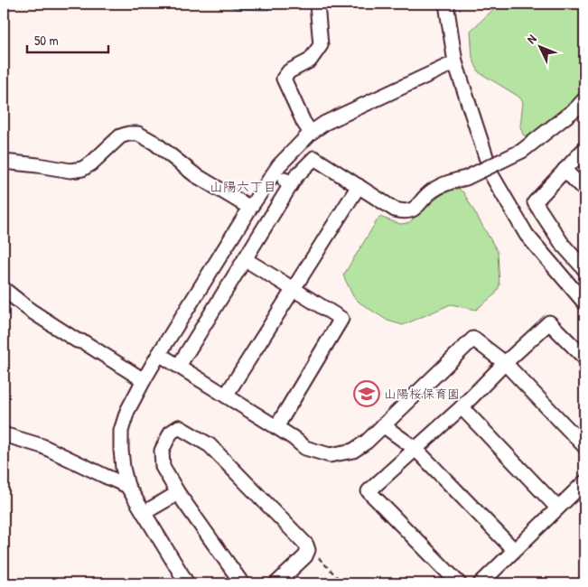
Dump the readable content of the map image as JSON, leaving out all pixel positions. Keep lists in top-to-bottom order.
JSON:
{
  "districts": ["山陽六丁目"],
  "places": {
    "school or university": ["山陽桜保育園"]
  },
  "scale_bar": "50 m",
  "north": "top left"
}
